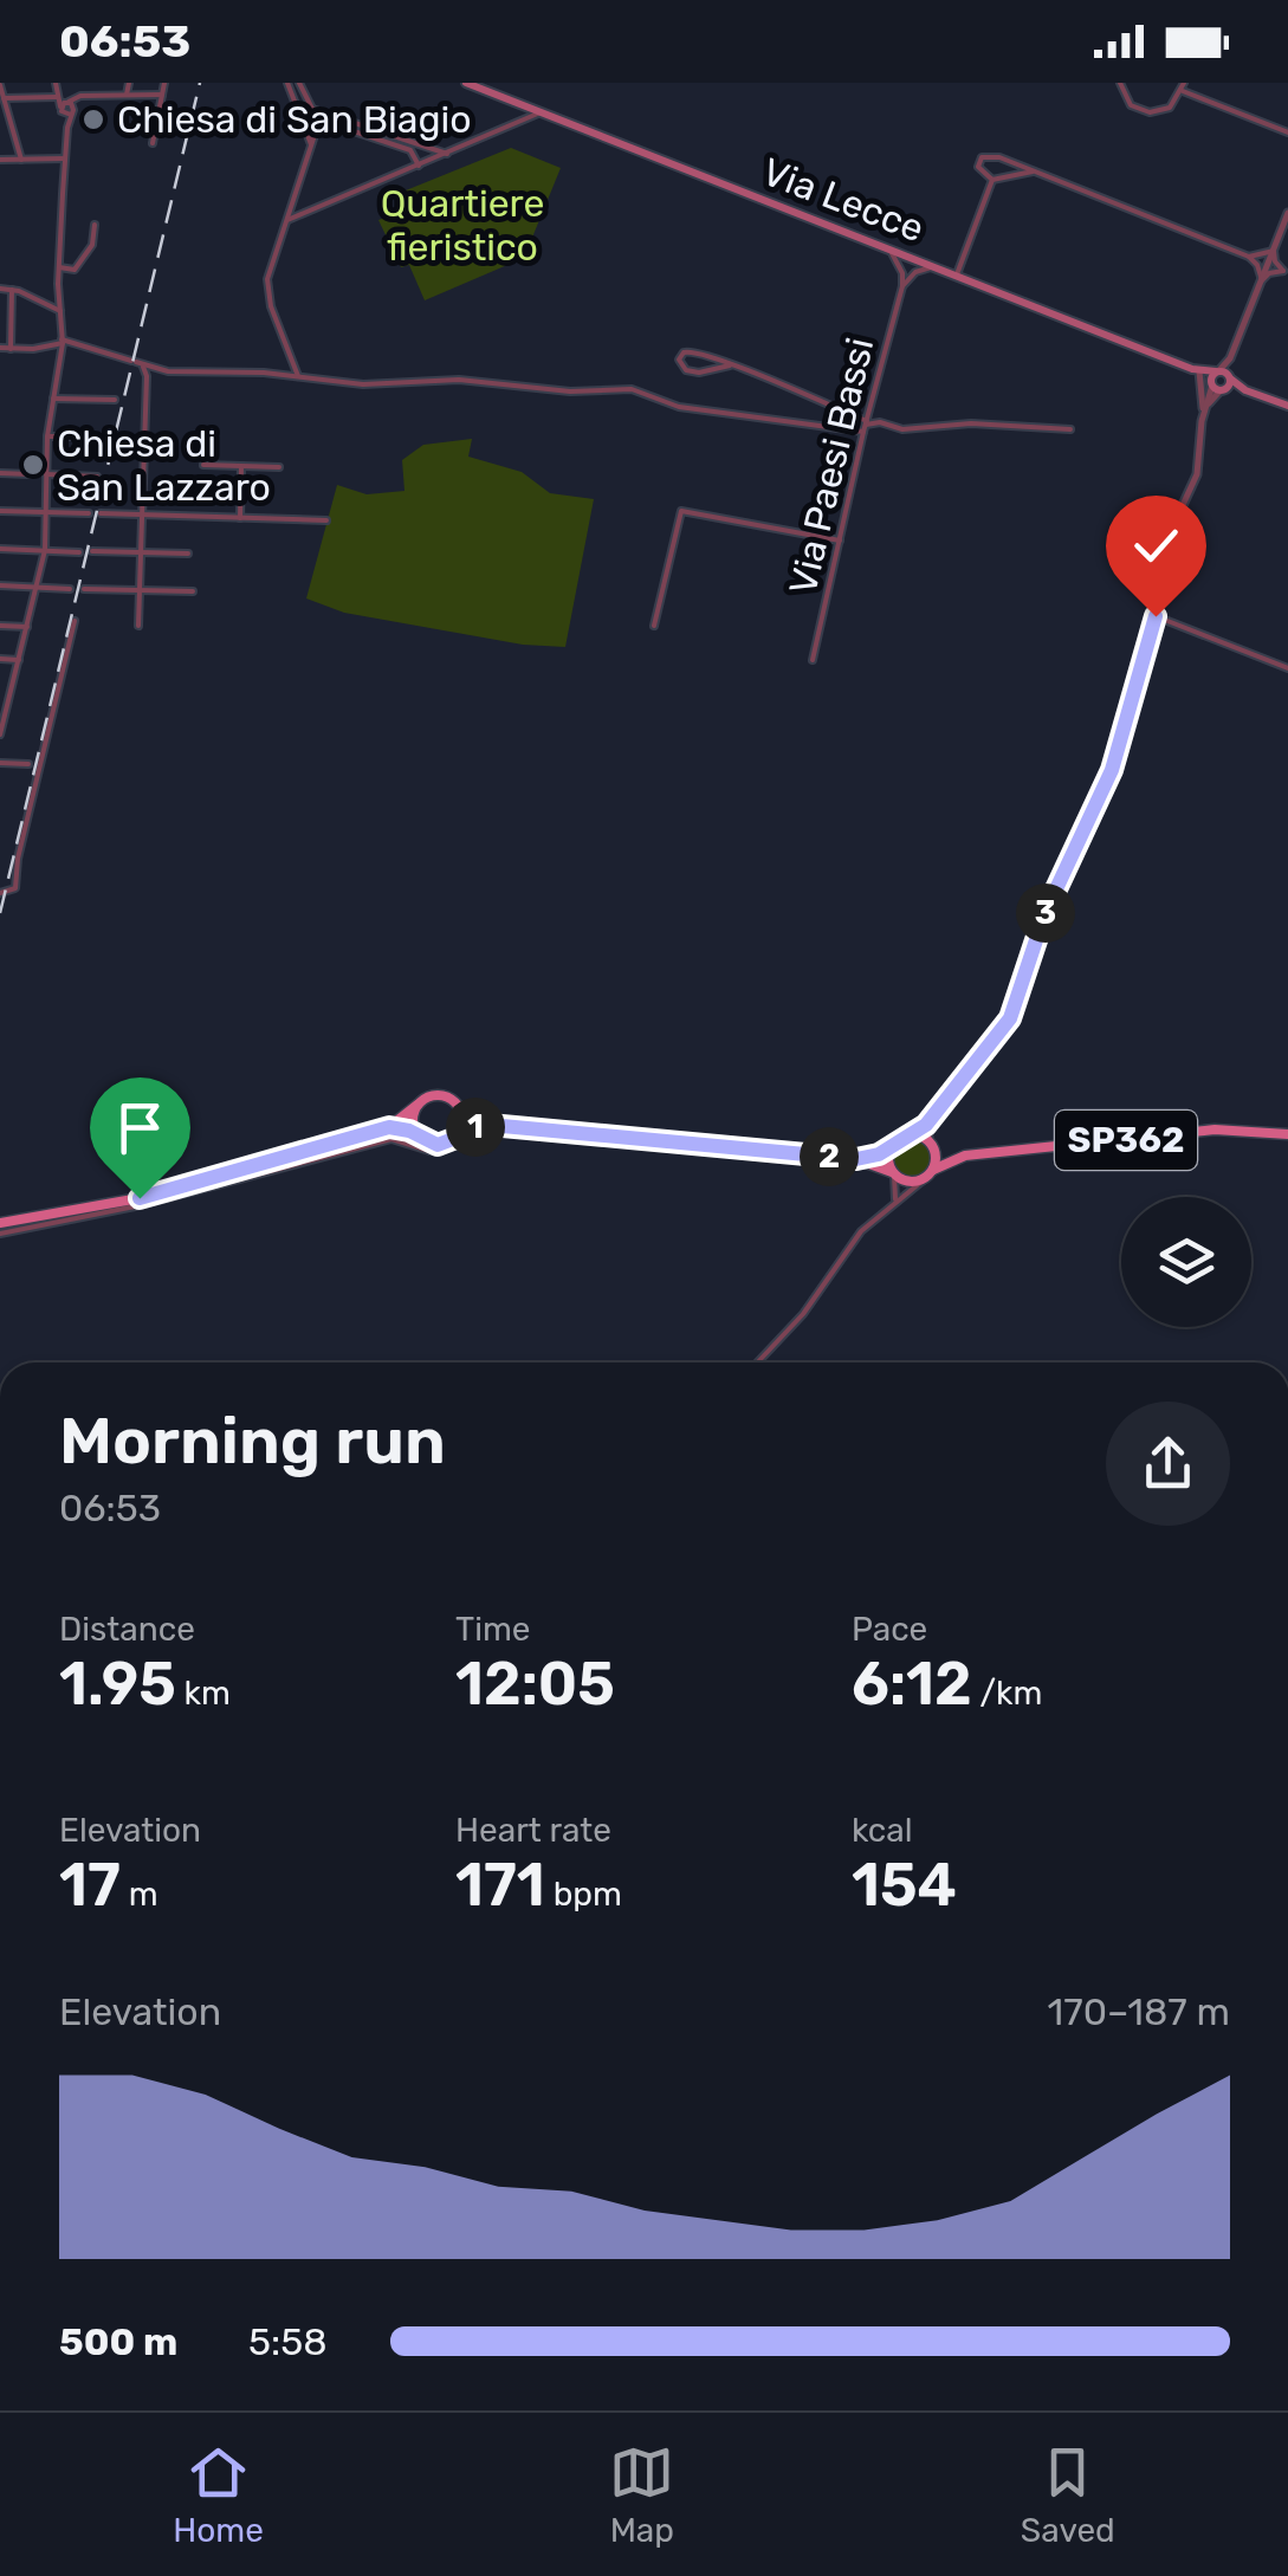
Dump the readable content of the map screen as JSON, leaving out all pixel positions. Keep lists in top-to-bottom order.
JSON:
{
  "streets": {
    "main road": ["Via Lecce", "SP362"],
    "street": ["Via Paesi Bassi"]
  },
  "crossings": [
    ["Via Lecce", "Via Paesi Bassi"]
  ],
  "parks": ["Quartiere fieristico"],
  "places": ["Chiesa di San Biagio", "Chiesa di San Lazzaro"],
  "page": {
    "status": "06:53",
    "pins": ["3", "1", "2"],
    "heading": ["Morning run", "06:53"],
    "stats": [
      ["Distance", "1.95 km"],
      ["Time", "12:05"],
      ["Pace", "6:12 /km"],
      ["Elevation", "17 m"],
      ["Heart rate", "171 bpm"],
      ["kcal", "154"]
    ],
    "chart": ["Elevation", "170–187 m"],
    "list": [
      {
        "name": "500 m",
        "note": "5:58"
      }
    ],
    "tabs": ["Home", "Map", "Saved"]
  }
}
